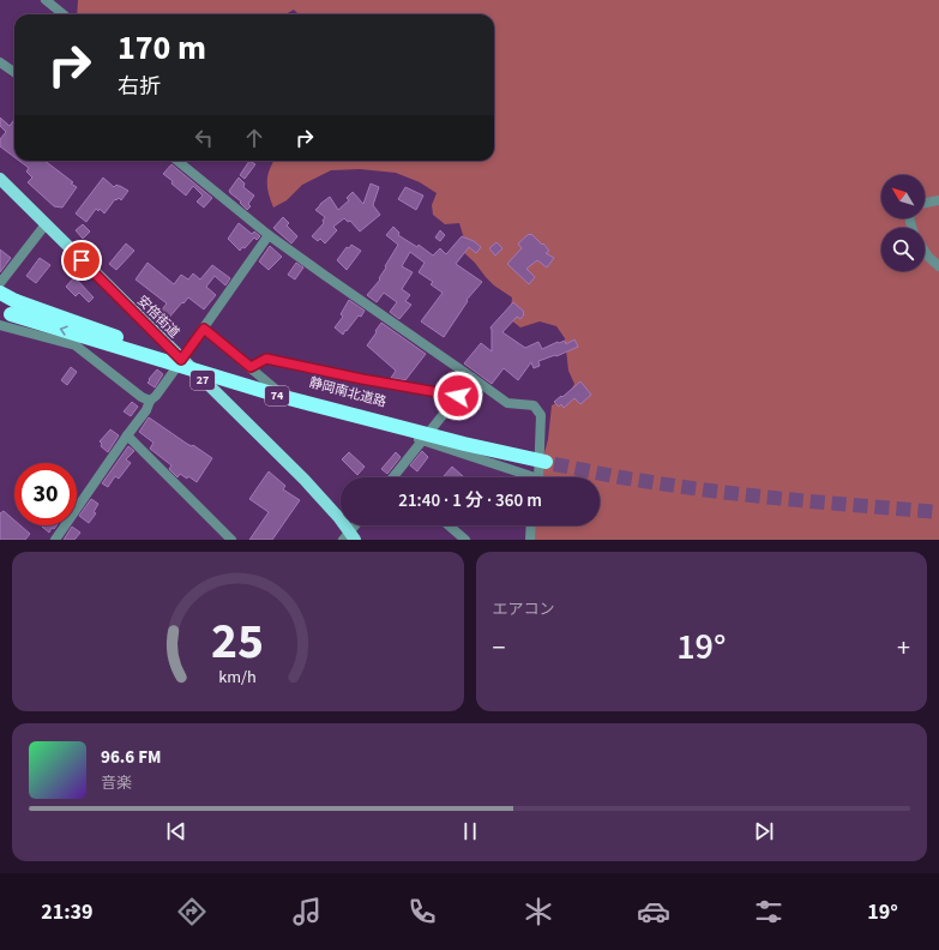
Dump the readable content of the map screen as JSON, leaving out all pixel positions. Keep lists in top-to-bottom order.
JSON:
{
  "streets": {
    "highway": ["静岡南北道路", "74"],
    "main road": ["安倍街道", "27"]
  },
  "north": "top left",
  "page": {
    "turn": ["170 m", "右折"],
    "limit": "30",
    "trip": "21:40 · 1 分 · 360 m",
    "tile": "エアコン",
    "heat": ["−", "19°", "+"],
    "song": ["96.6 FM", "音楽"],
    "tabs": ["21:39", "19°"],
    "gauge": ["25", "km/h"]
  }
}
